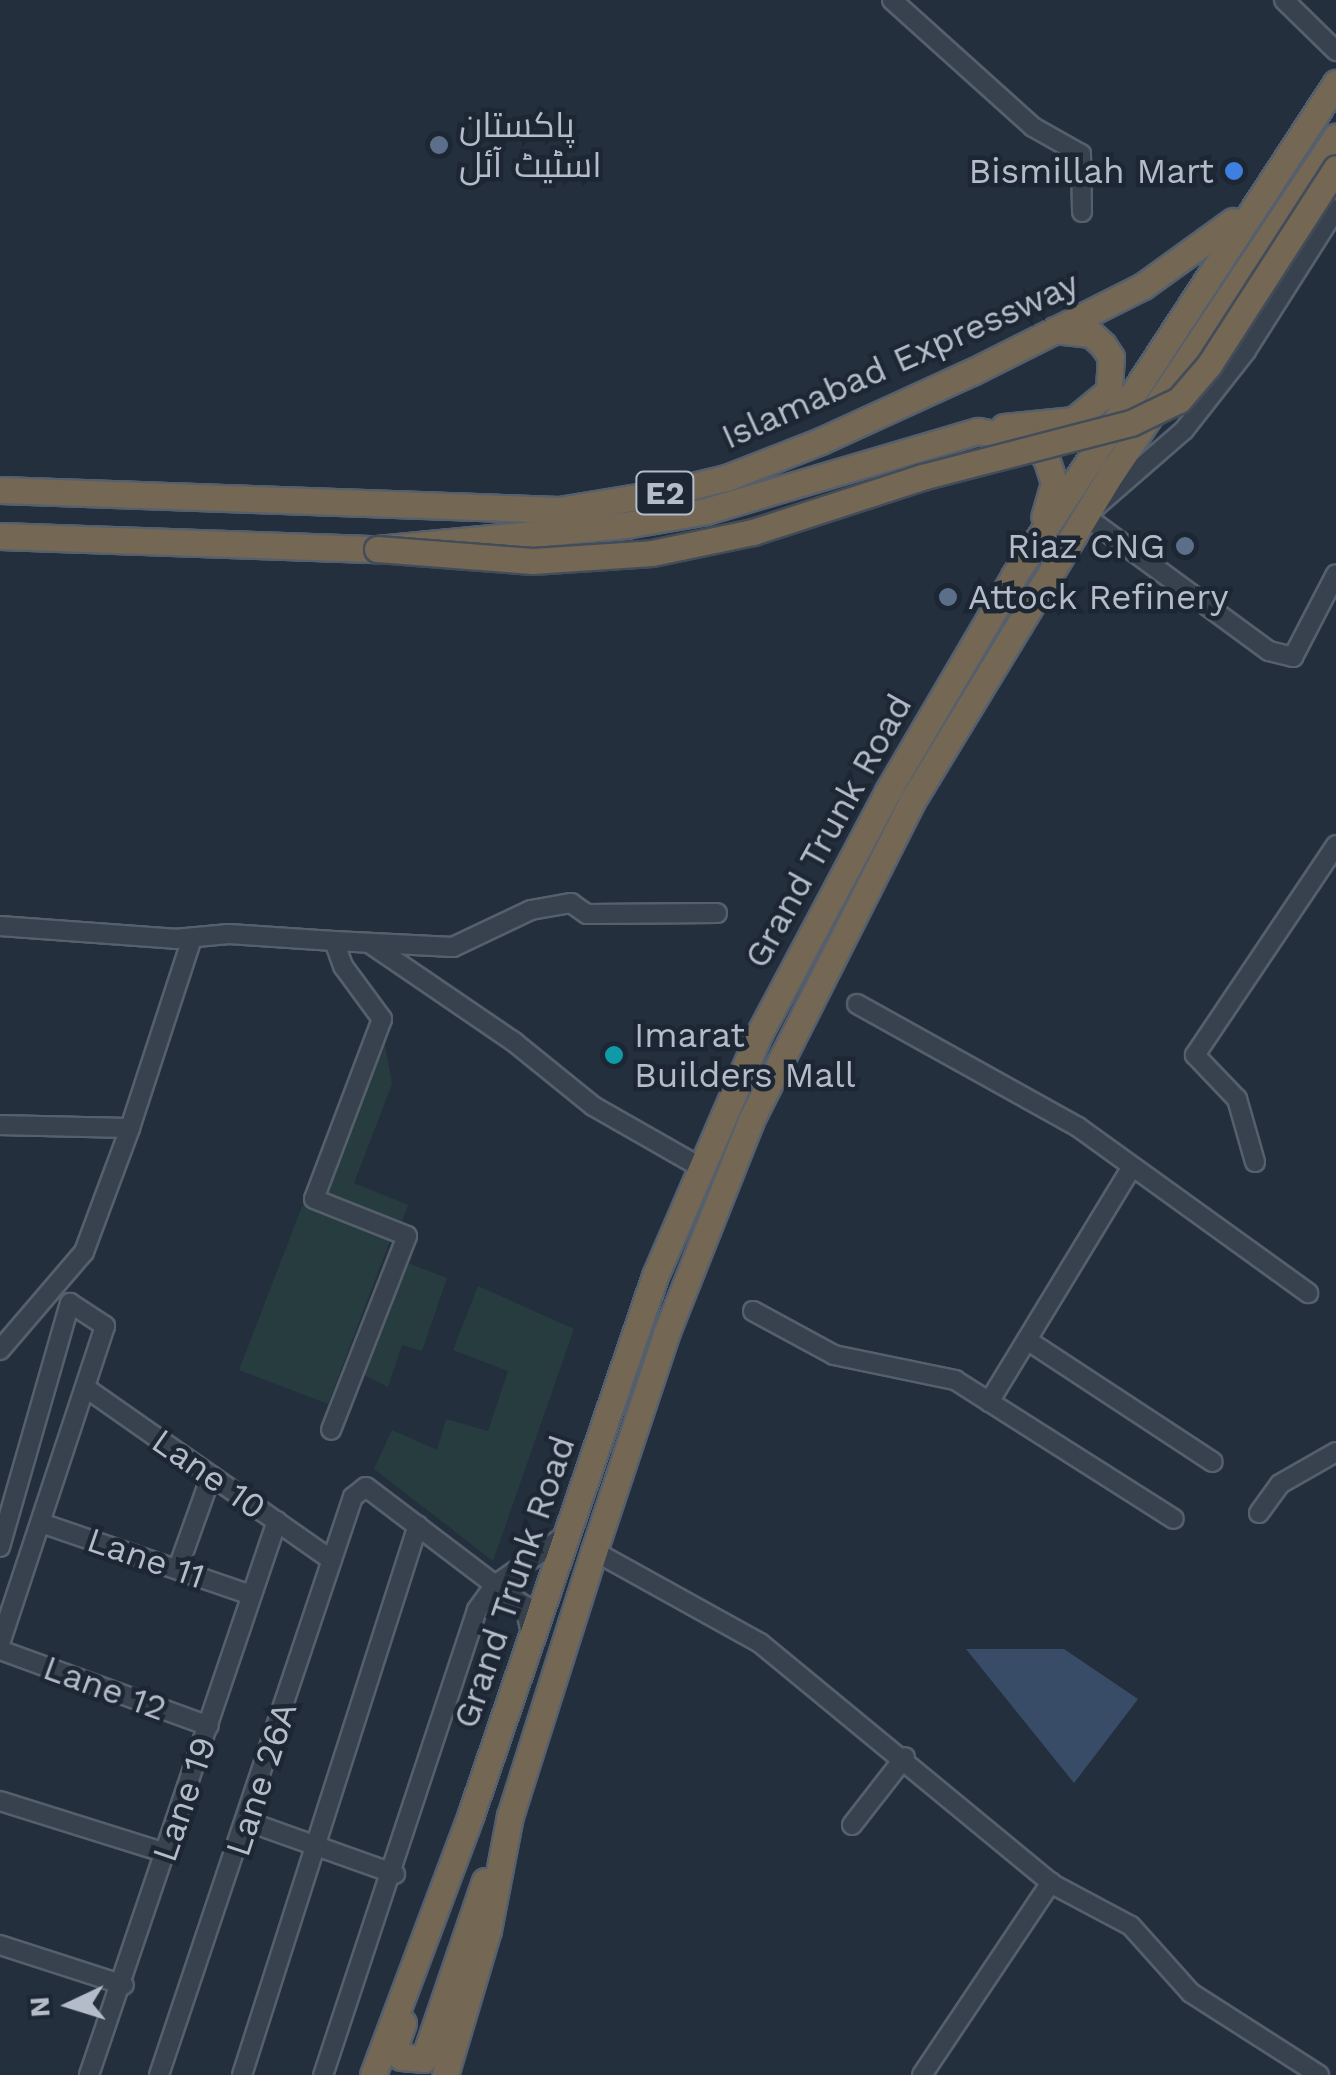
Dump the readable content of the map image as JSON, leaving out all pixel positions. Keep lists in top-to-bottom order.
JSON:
{
  "streets": {
    "highway": ["Islamabad Expressway", "E2", "Grand Trunk Road"],
    "street": [
      "Lane 10",
      "Lane 11",
      "Lane 12",
      "Lane 26A",
      "Lane 19"
    ]
  },
  "crossings": [
    ["Islamabad Expressway", "Grand Trunk Road"],
    ["Lane 10", "Lane 26A"],
    ["Lane 10", "Lane 19"],
    ["Lane 11", "Lane 19"],
    ["Lane 12", "Lane 19"]
  ],
  "places": [
    "پاکستان اسٹیٹ آئل",
    "Bismillah Mart",
    "Riaz CNG",
    "Attock Refinery",
    "Imarat Builders Mall"
  ],
  "north": "left"
}
